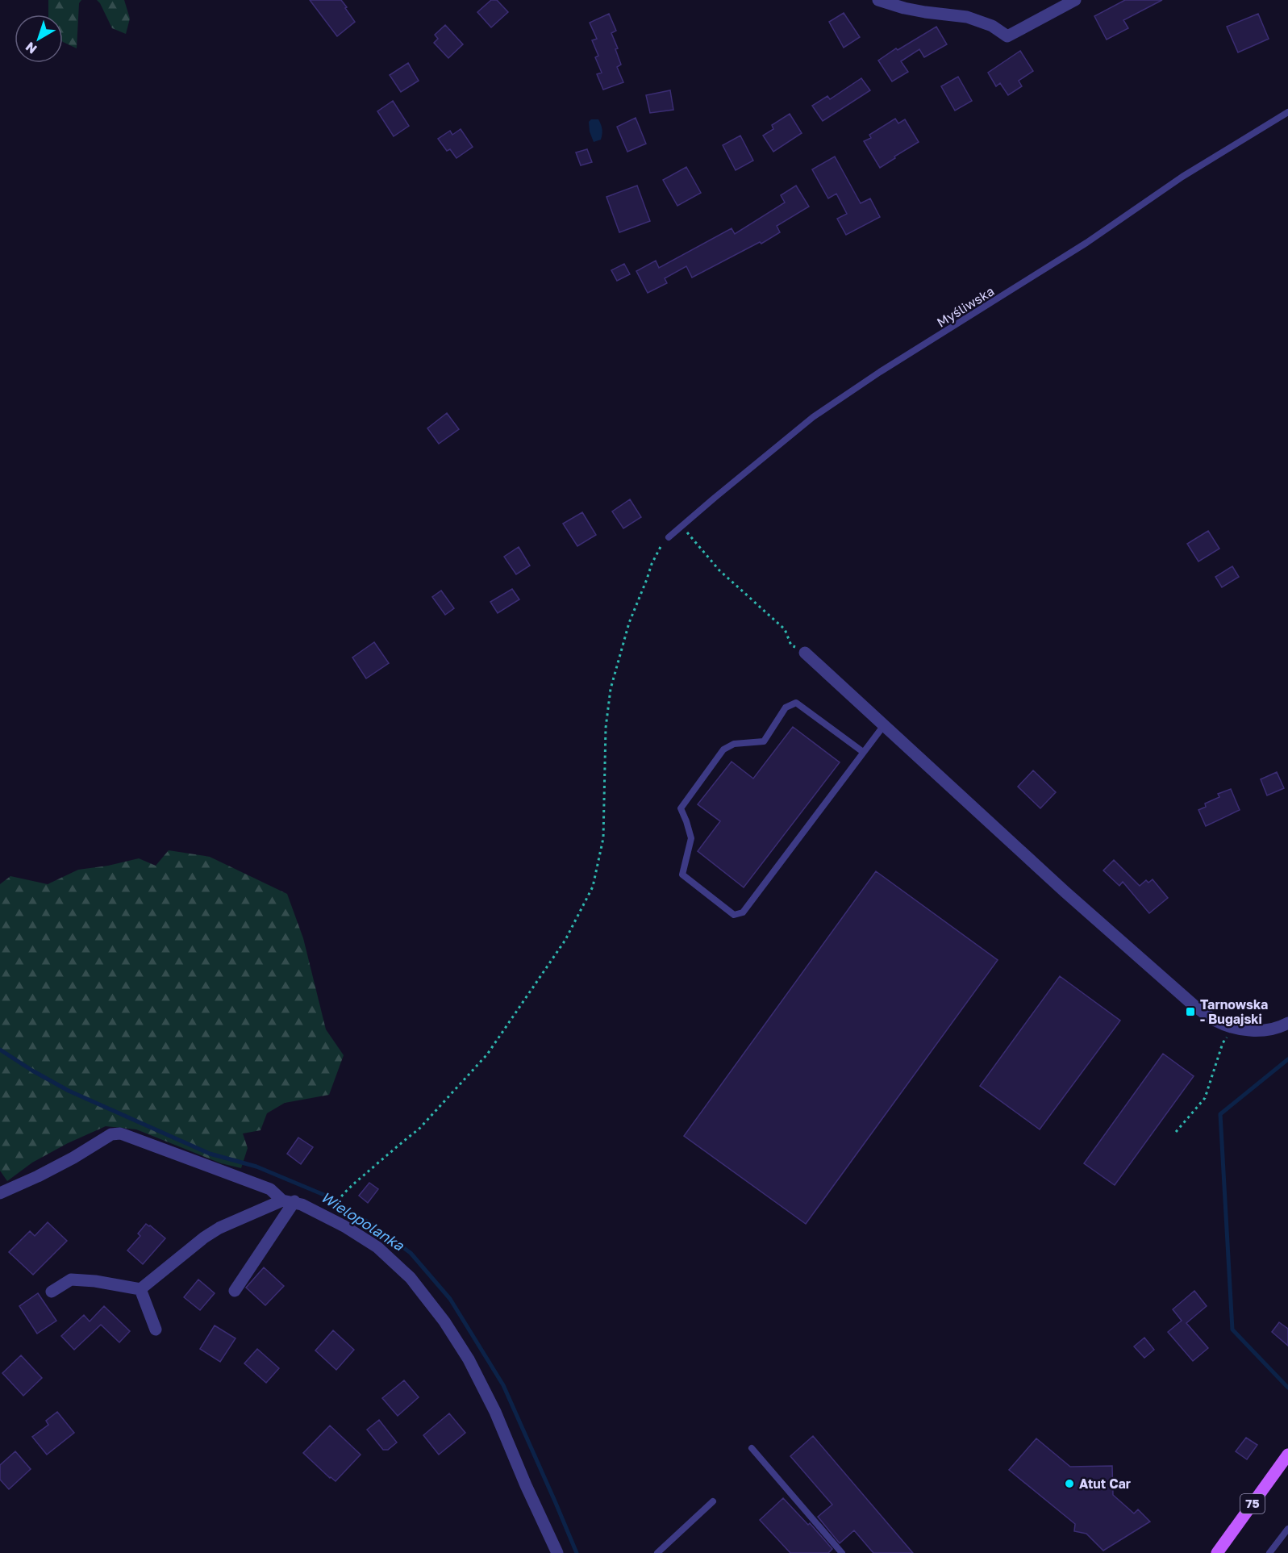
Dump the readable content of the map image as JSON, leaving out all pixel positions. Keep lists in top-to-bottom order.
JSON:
{
  "streets": {
    "main road": ["75"],
    "lane": ["Myśliwska"]
  },
  "water": ["Wielopolanka"],
  "places": {
    "transit": ["Tarnowska - Bugajski"],
    "other": ["Atut Car"]
  },
  "north": "bottom left"
}
